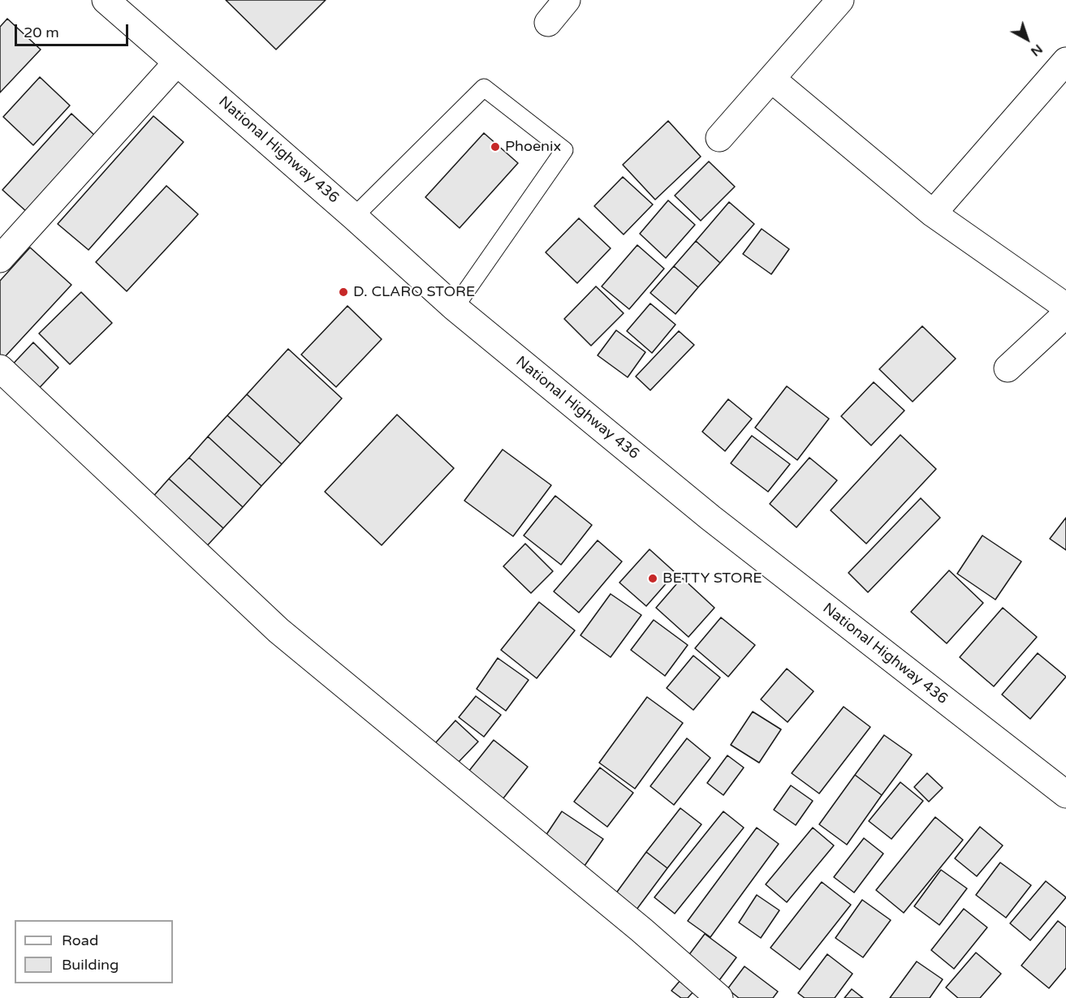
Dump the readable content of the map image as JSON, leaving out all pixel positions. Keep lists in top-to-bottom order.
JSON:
{
  "streets": {
    "street": ["National Highway 436"]
  },
  "places": ["Phoenix", "D. CLARO STORE", "BETTY STORE"],
  "legend": ["Road", "Building"],
  "scale_bar": "20 m",
  "north": "bottom right"
}
